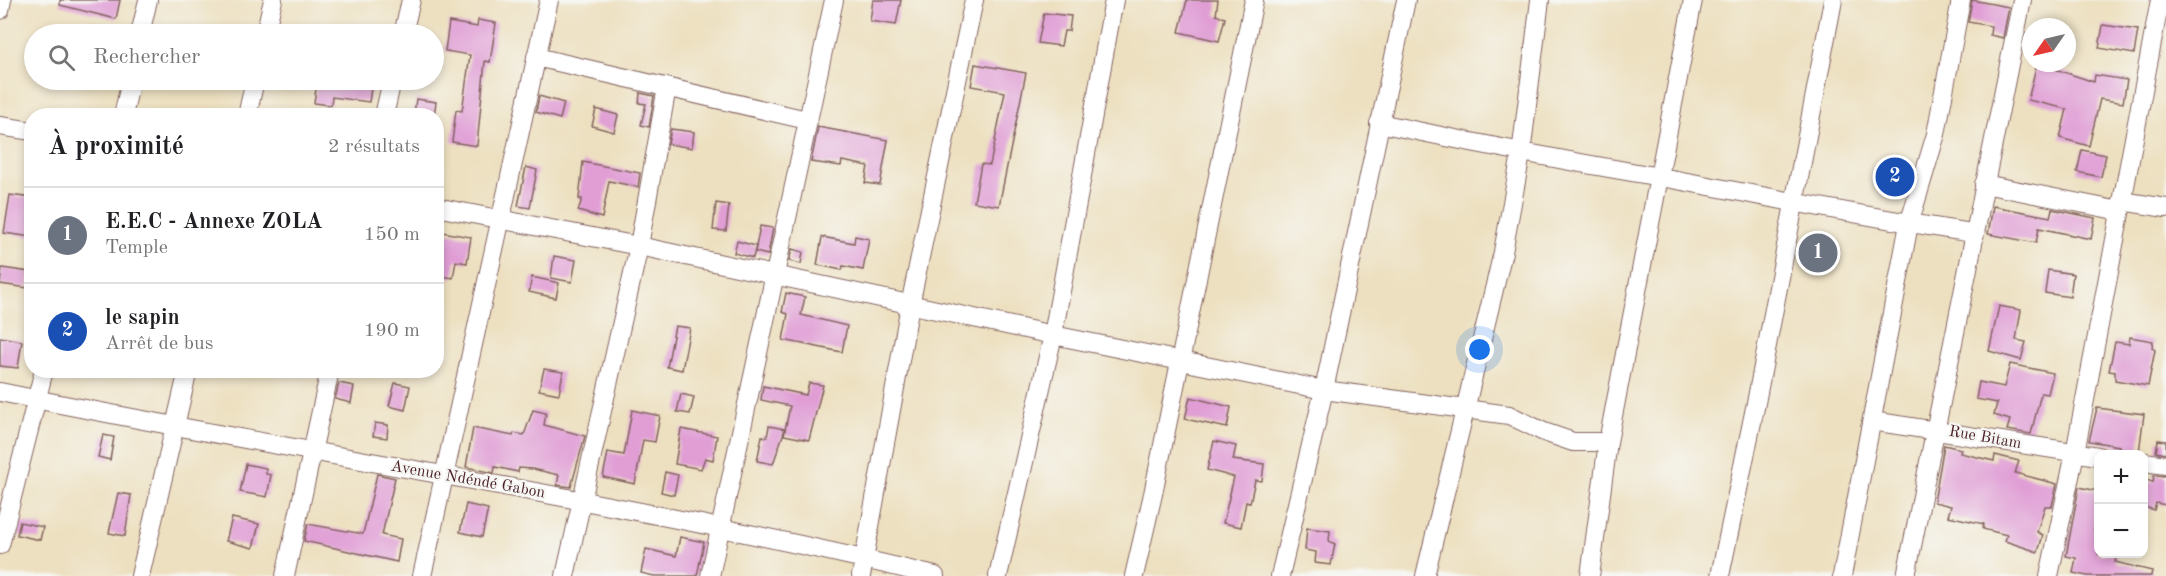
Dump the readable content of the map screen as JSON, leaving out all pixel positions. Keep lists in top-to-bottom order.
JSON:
{
  "streets": {
    "street": ["Rue Bitam", "Avenue Ndéndé Gabon"]
  },
  "north": "bottom left",
  "page": {
    "search": "Rechercher",
    "heading": ["À proximité", "2 résultats"],
    "pins": ["2", "1"],
    "list": [
      {
        "mark": "1",
        "name": "E.E.C - Annexe ZOLA",
        "note": "Temple",
        "value": "150 m"
      },
      {
        "mark": "2",
        "name": "le sapin",
        "note": "Arrêt de bus",
        "value": "190 m"
      }
    ],
    "map_buttons": ["+", "−"]
  }
}
